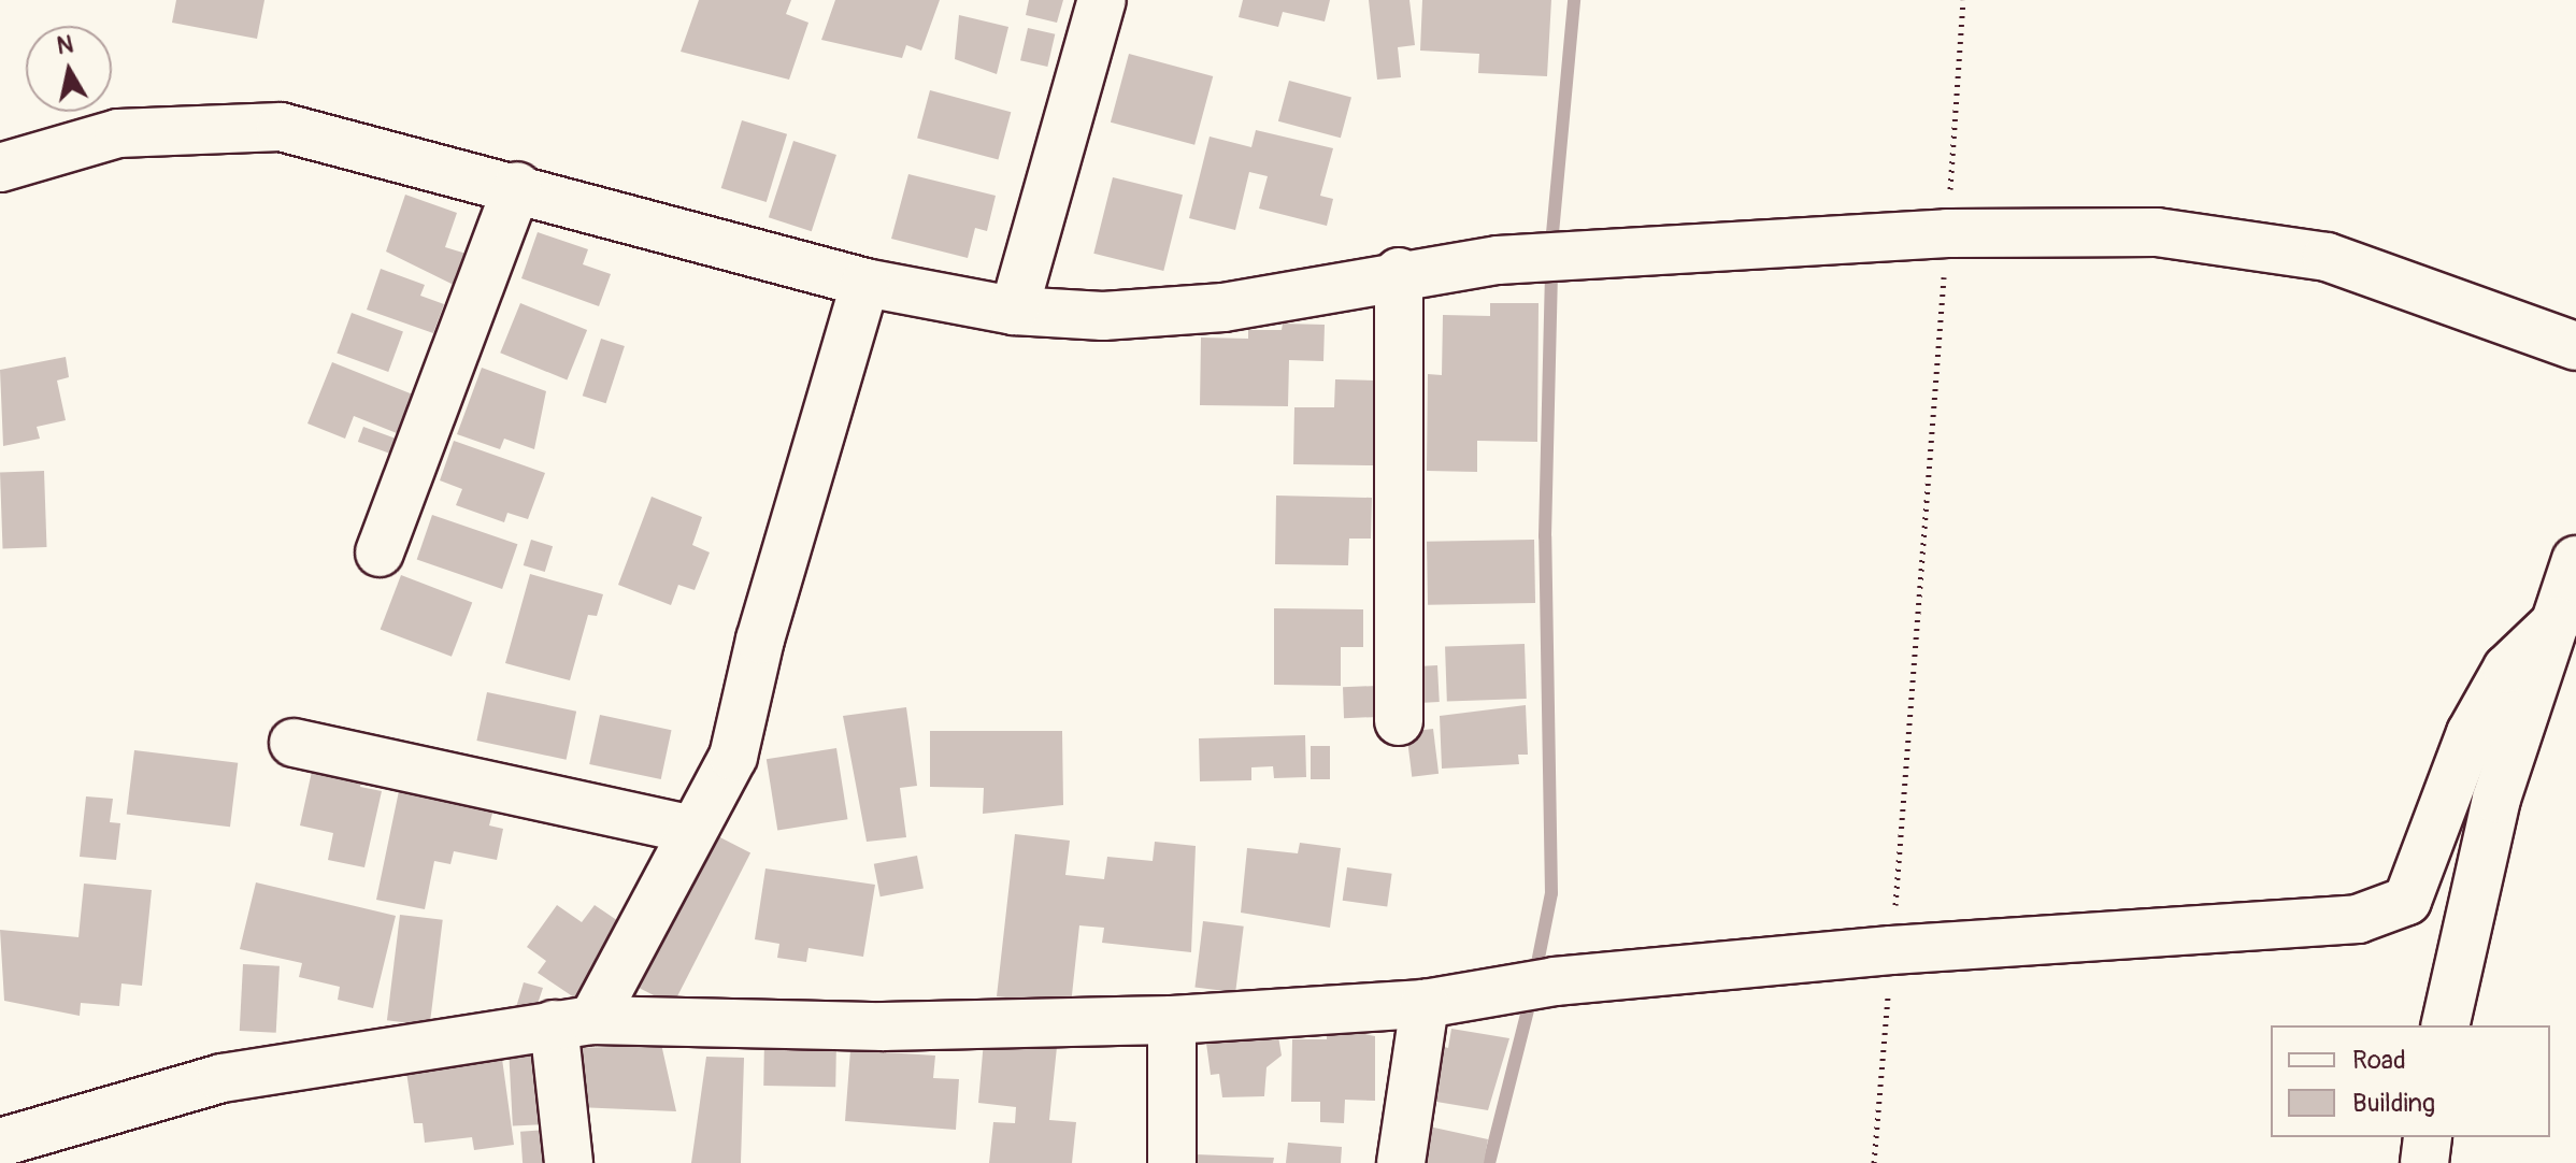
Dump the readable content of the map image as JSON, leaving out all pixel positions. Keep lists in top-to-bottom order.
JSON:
{
  "legend": ["Road", "Building"],
  "north": "top"
}
